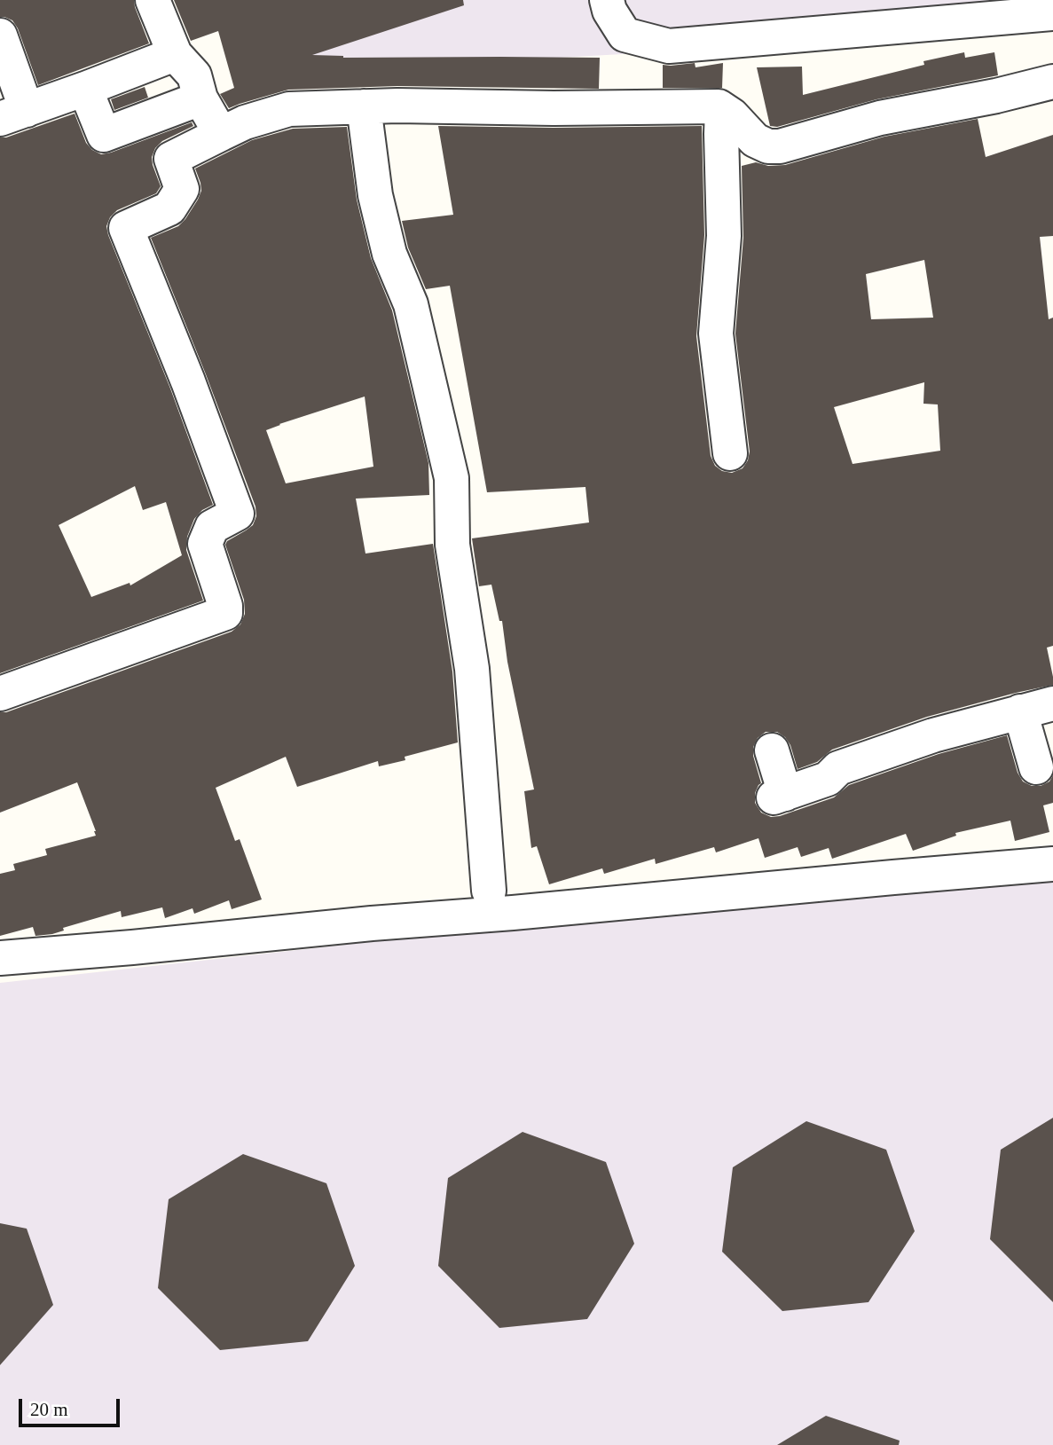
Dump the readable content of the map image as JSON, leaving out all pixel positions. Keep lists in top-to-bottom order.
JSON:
{
  "scale_bar": "20 m"
}
